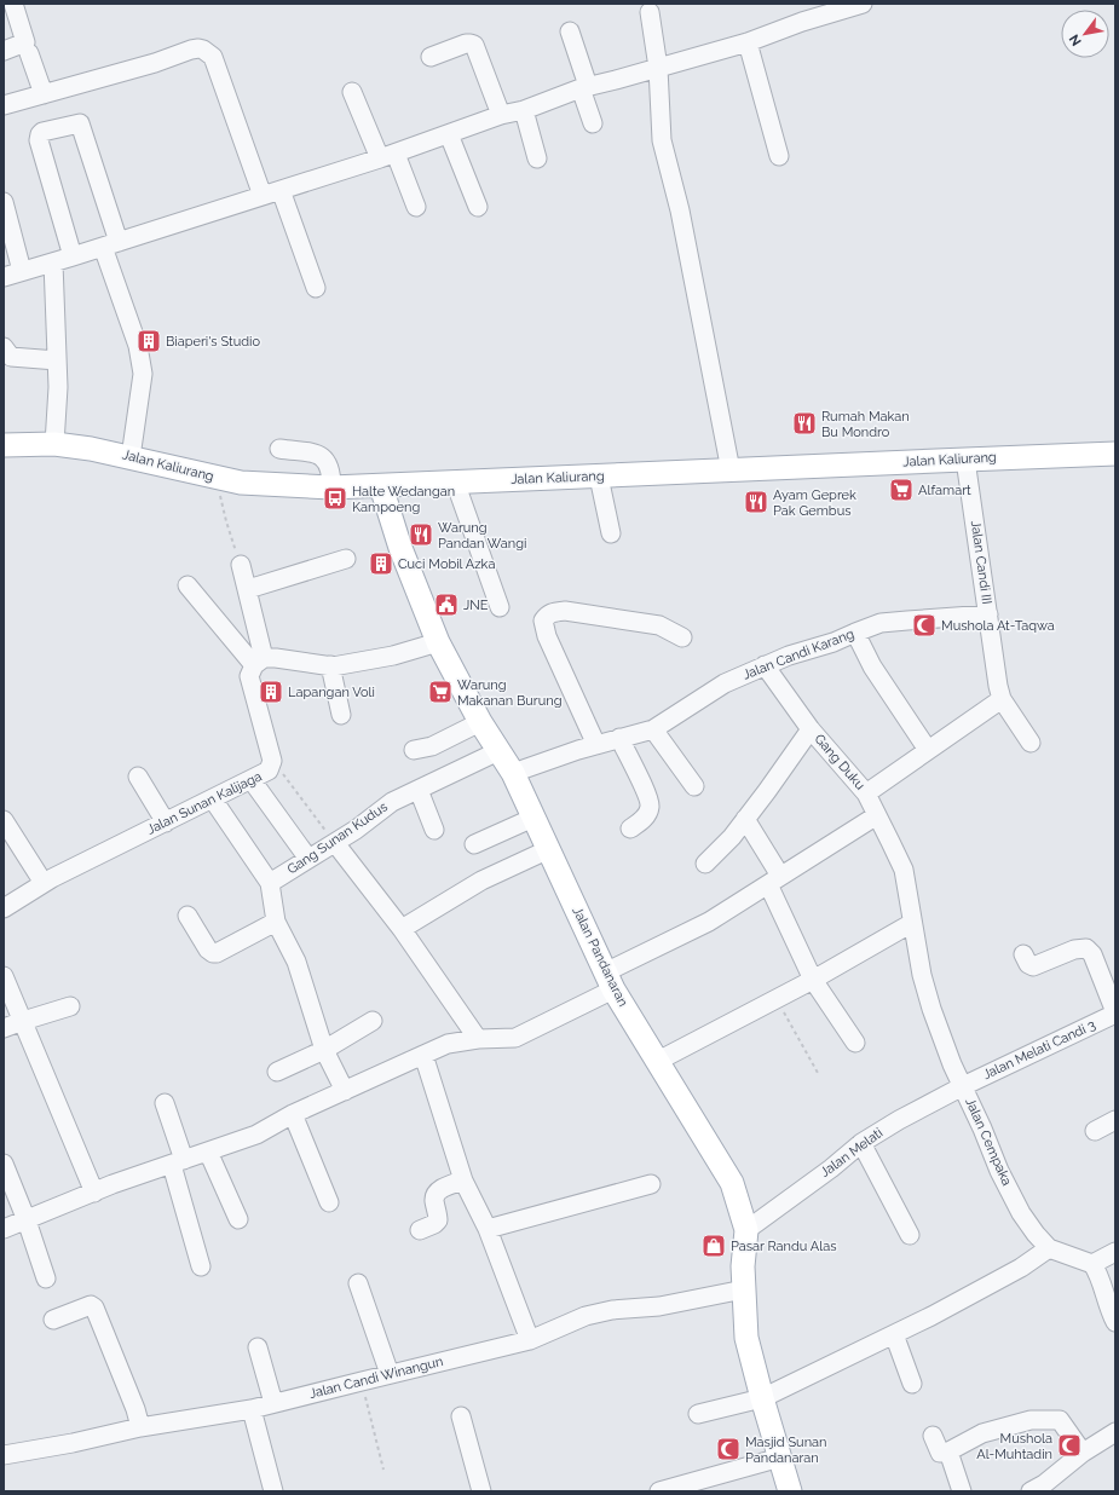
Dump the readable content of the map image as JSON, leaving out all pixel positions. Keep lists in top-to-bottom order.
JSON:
{
  "streets": {
    "main road": ["Jalan Kaliurang", "Jalan Pandanaran"],
    "street": [
      "Jalan Candi III",
      "Jalan Candi Karang",
      "Gang Duku",
      "Jalan Sunan Kalijaga",
      "Gang Sunan Kudus",
      "Jalan Melati Candi 3",
      "Jalan Cempaka",
      "Jalan Melati",
      "Jalan Candi Winangun"
    ]
  },
  "crossings": [
    ["Jalan Kaliurang", "Jalan Candi III"],
    ["Jalan Kaliurang", "Jalan Pandanaran"],
    ["Jalan Candi III", "Jalan Candi Karang"],
    ["Jalan Candi Karang", "Gang Duku"],
    ["Jalan Candi Karang", "Jalan Pandanaran"],
    ["Gang Duku", "Jalan Cempaka"],
    ["Gang Sunan Kudus", "Jalan Pandanaran"],
    ["Jalan Pandanaran", "Jalan Melati"],
    ["Jalan Pandanaran", "Jalan Candi Winangun"],
    ["Jalan Melati Candi 3", "Jalan Cempaka"],
    ["Jalan Melati Candi 3", "Jalan Melati"],
    ["Jalan Cempaka", "Jalan Melati"]
  ],
  "places": {
    "building": ["Biaperi's Studio", "Cuci Mobil Azka", "Lapangan Voli"],
    "restaurant": ["Rumah Makan Bu Mondro", "Ayam Geprek Pak Gembus", "Warung Pandan Wangi"],
    "supermarket": ["Alfamart", "Warung Makanan Burung"],
    "bus stop": ["Halte Wedangan Kampoeng"],
    "public building": ["JNE"],
    "mosque": ["Mushola At-Taqwa", "Mushola Al-Muhtadin", "Masjid Sunan Pandanaran"],
    "shop": ["Pasar Randu Alas"]
  },
  "north": "bottom left"
}
